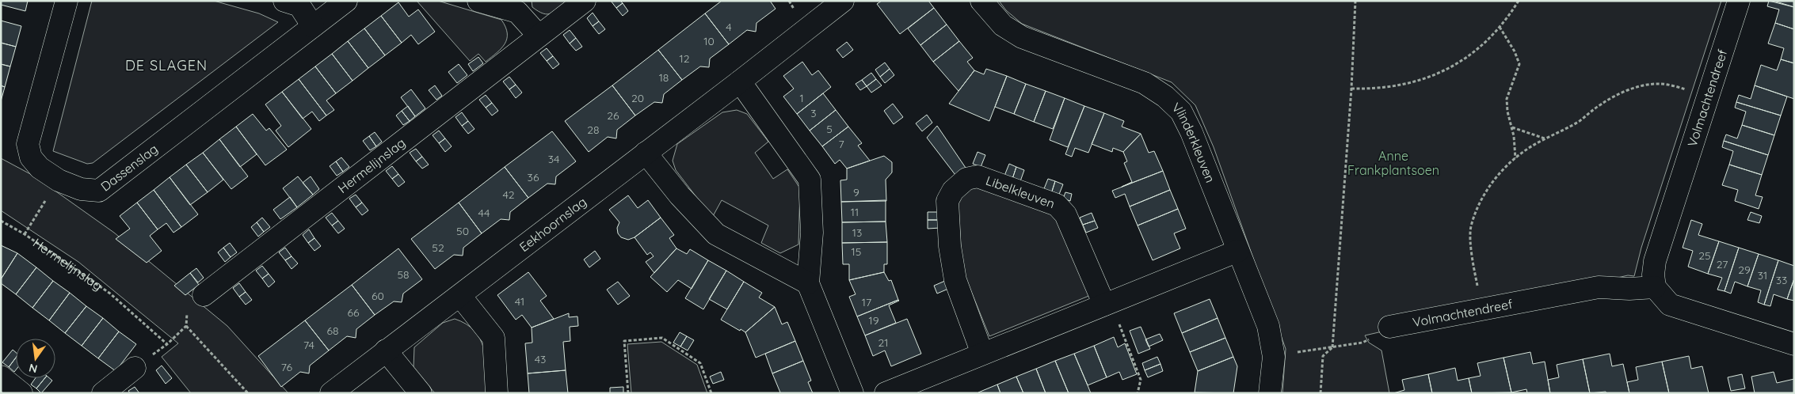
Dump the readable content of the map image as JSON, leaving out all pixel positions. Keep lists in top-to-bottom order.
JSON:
{
  "streets": {
    "street": [
      "Volmachtendreef",
      "Vlinderkleuven",
      "Hermelijnslag",
      "Dassenslag",
      "Libelkleuven",
      "Eekhoornslag"
    ]
  },
  "districts": ["DE SLAGEN"],
  "parks": ["Anne Frankplantsoen"],
  "house_numbers": [
    "4",
    "10",
    "12",
    "18",
    "20",
    "1",
    "3",
    "26",
    "5",
    "28",
    "7",
    "34",
    "36",
    "9",
    "42",
    "11",
    "44",
    "50",
    "13",
    "52",
    "15",
    "25",
    "27",
    "29",
    "58",
    "31",
    "33",
    "60",
    "41",
    "17",
    "66",
    "19",
    "68",
    "21",
    "74",
    "43",
    "76"
  ],
  "north": "bottom"
}
